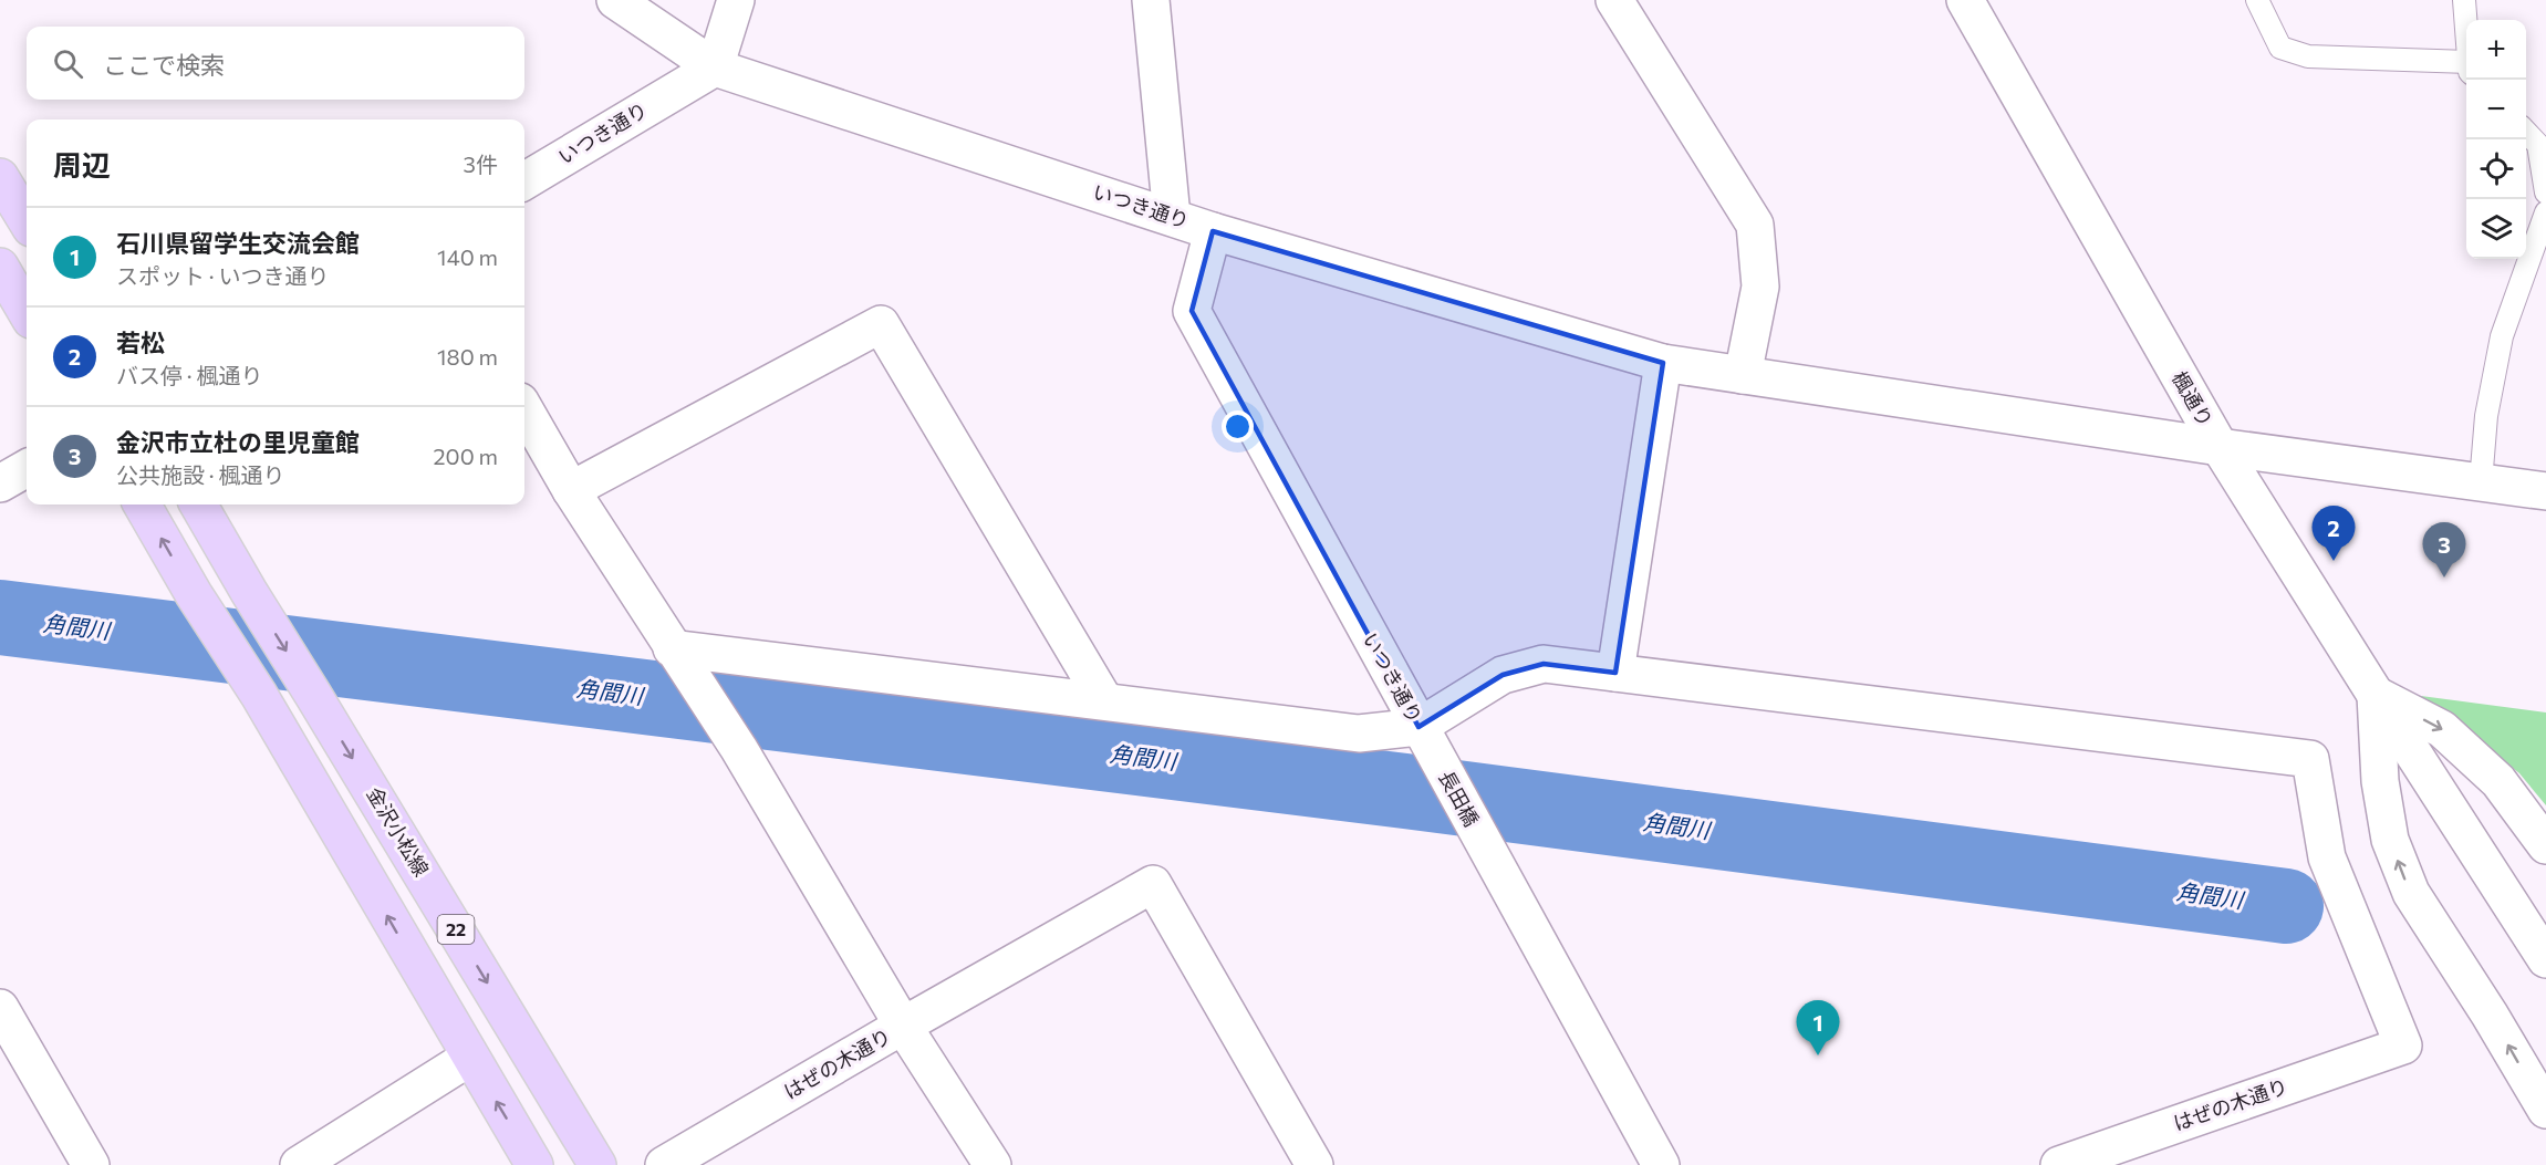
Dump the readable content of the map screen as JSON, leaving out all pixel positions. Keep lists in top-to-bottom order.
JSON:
{
  "streets": {
    "main road": ["金沢小松線", "22"],
    "street": [
      "いつき通り",
      "楓通り",
      "長田橋",
      "はぜの木通り"
    ]
  },
  "crossings": [
    ["いつき通り", "長田橋"]
  ],
  "water": ["角間川"],
  "page": {
    "map_buttons": ["+", "−"],
    "search": "ここで検索",
    "heading": ["周辺", "3件"],
    "list": [
      {
        "mark": "1",
        "name": "石川県留学生交流会館",
        "note": "スポット · いつき通り",
        "value": "140 m"
      },
      {
        "mark": "2",
        "name": "若松",
        "note": "バス停 · 楓通り",
        "value": "180 m"
      },
      {
        "mark": "3",
        "name": "金沢市立杜の里児童館",
        "note": "公共施設 · 楓通り",
        "value": "200 m"
      }
    ],
    "pins": ["2", "3", "1"]
  }
}
